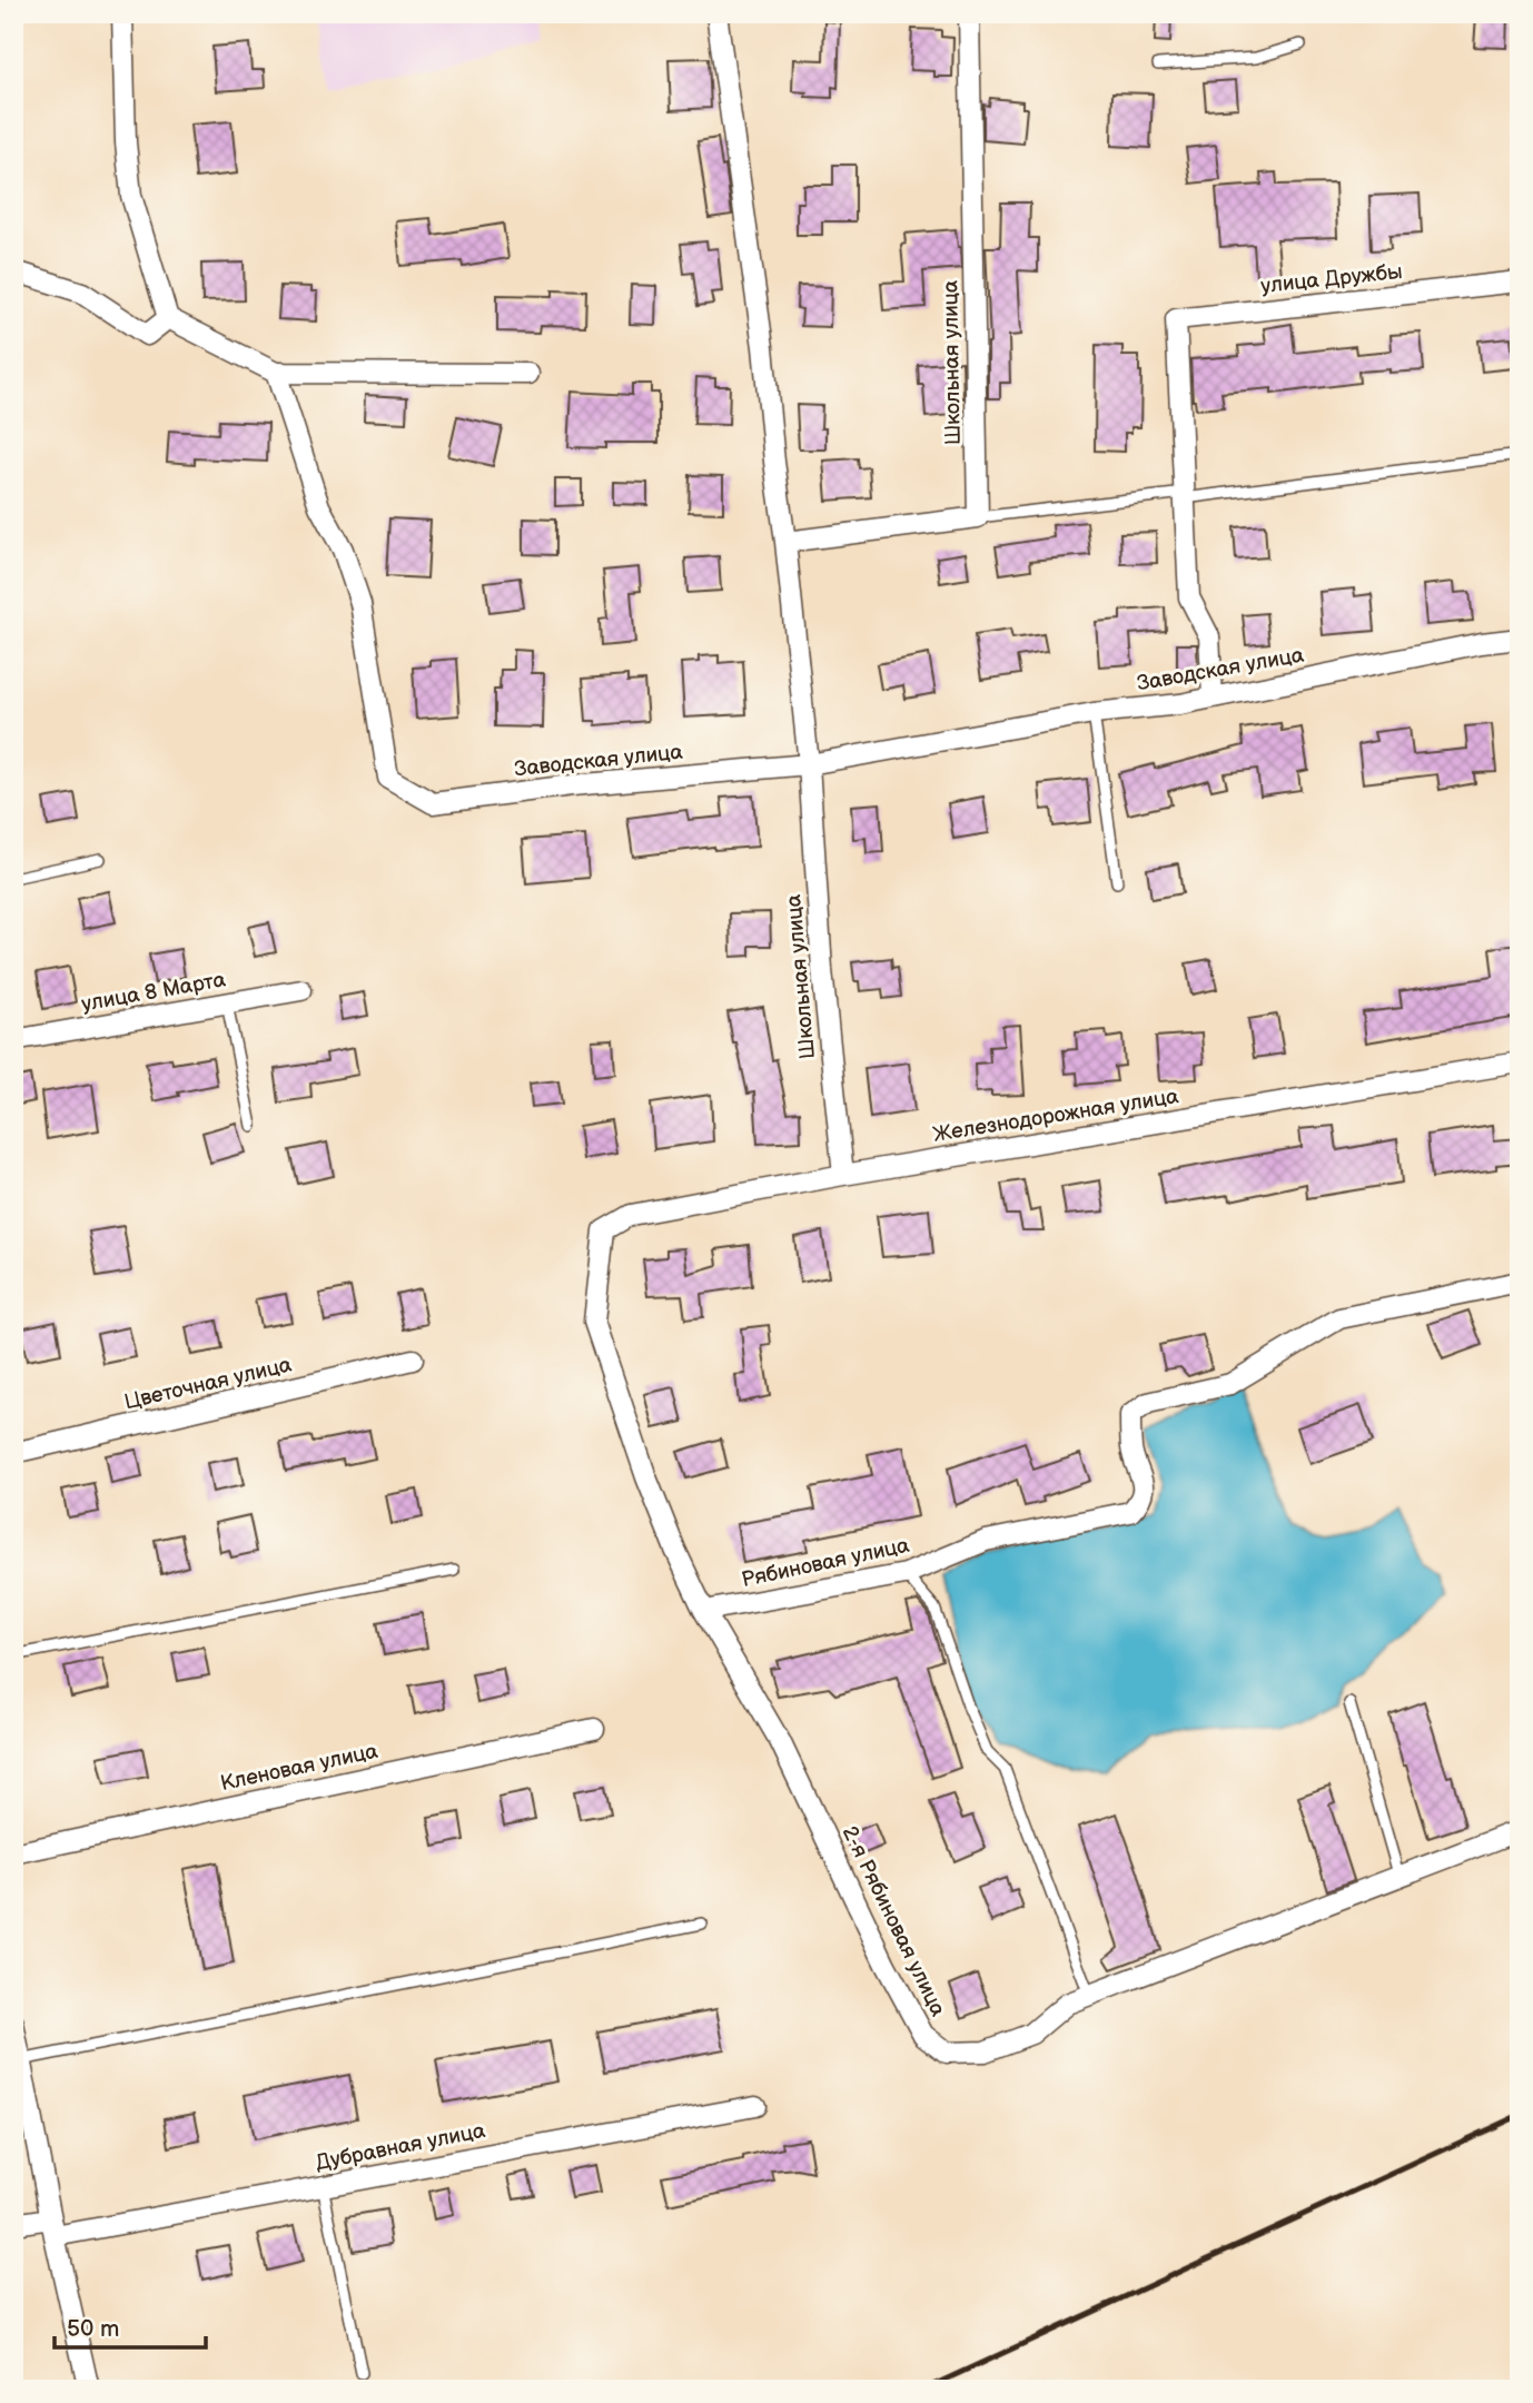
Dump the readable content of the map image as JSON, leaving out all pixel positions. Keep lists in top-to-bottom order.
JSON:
{
  "streets": {
    "street": [
      "улица Дружбы",
      "Школьная улица",
      "Заводская улица",
      "улица 8 Марта",
      "Железнодорожная улица",
      "Цветочная улица",
      "Рябиновая улица",
      "Кленовая улица",
      "2-я Рябиновая улица",
      "Дубравная улица"
    ]
  },
  "crossings": [
    ["Школьная улица", "Заводская улица"],
    ["Школьная улица", "Железнодорожная улица"],
    ["Железнодорожная улица", "2-я Рябиновая улица"],
    ["Рябиновая улица", "2-я Рябиновая улица"]
  ],
  "scale_bar": "50 m"
}
